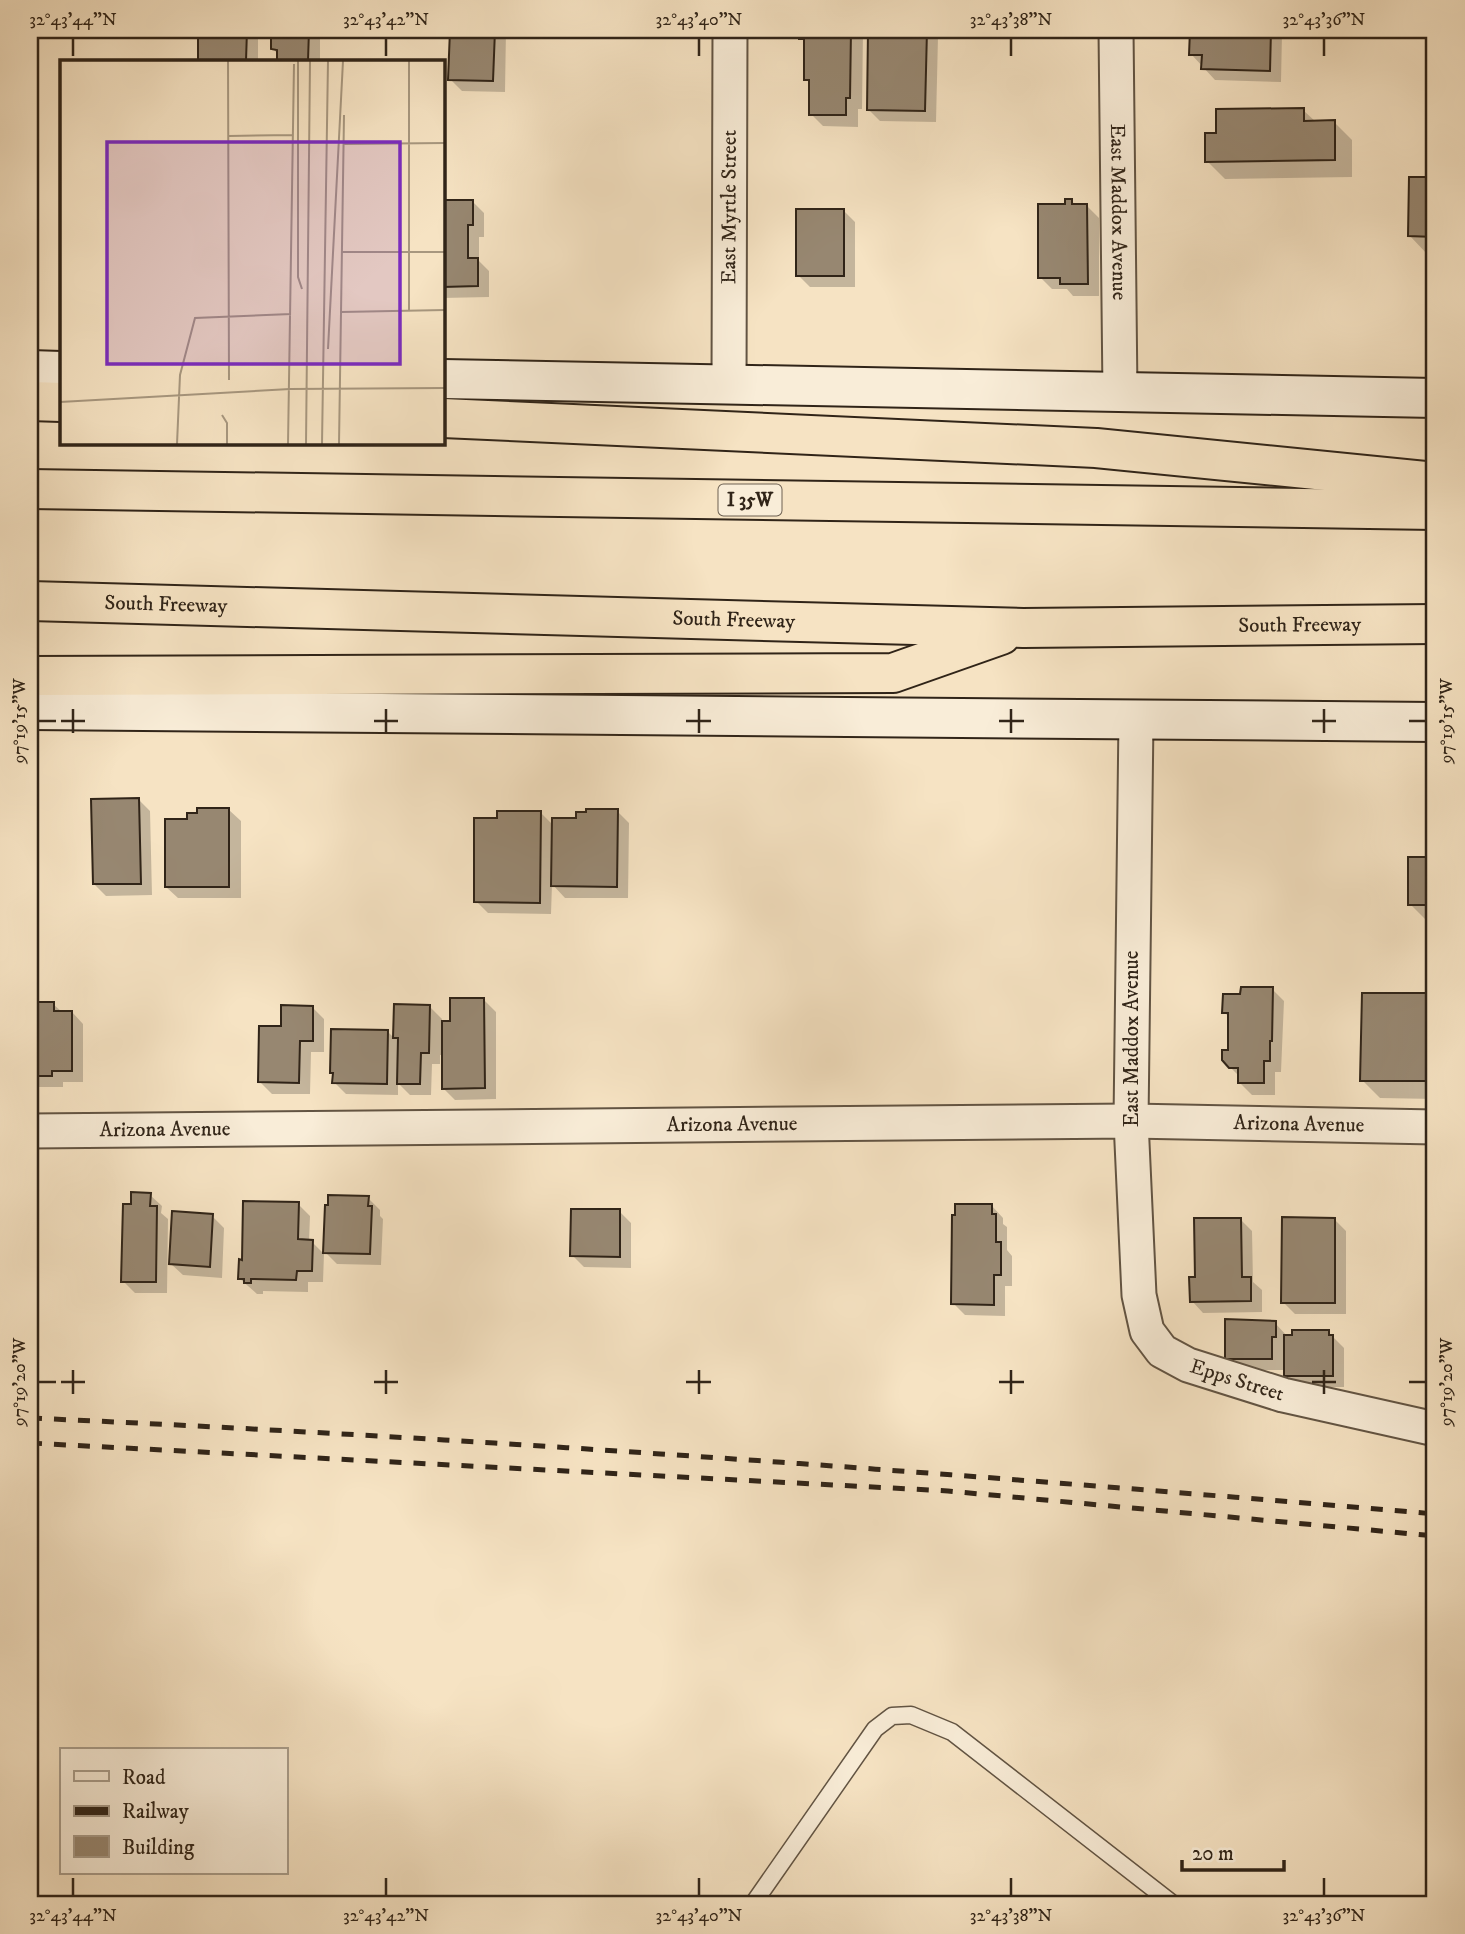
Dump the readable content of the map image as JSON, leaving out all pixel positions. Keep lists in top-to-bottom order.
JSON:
{
  "streets": {
    "highway": ["I 35W", "South Freeway"],
    "street": [
      "East Myrtle Street",
      "East Maddox Avenue",
      "Arizona Avenue",
      "Epps Street"
    ]
  },
  "crossings": [
    ["East Maddox Avenue", "Arizona Avenue"],
    ["East Maddox Avenue", "Epps Street"]
  ],
  "legend": ["Road", "Railway", "Building"],
  "scale_bar": "20 m",
  "coordinates": [
    "32°43'44\"N",
    "32°43'42\"N",
    "32°43'40\"N",
    "32°43'38\"N",
    "32°43'36\"N",
    "97°19'15\"W",
    "97°19'20\"W"
  ]
}
